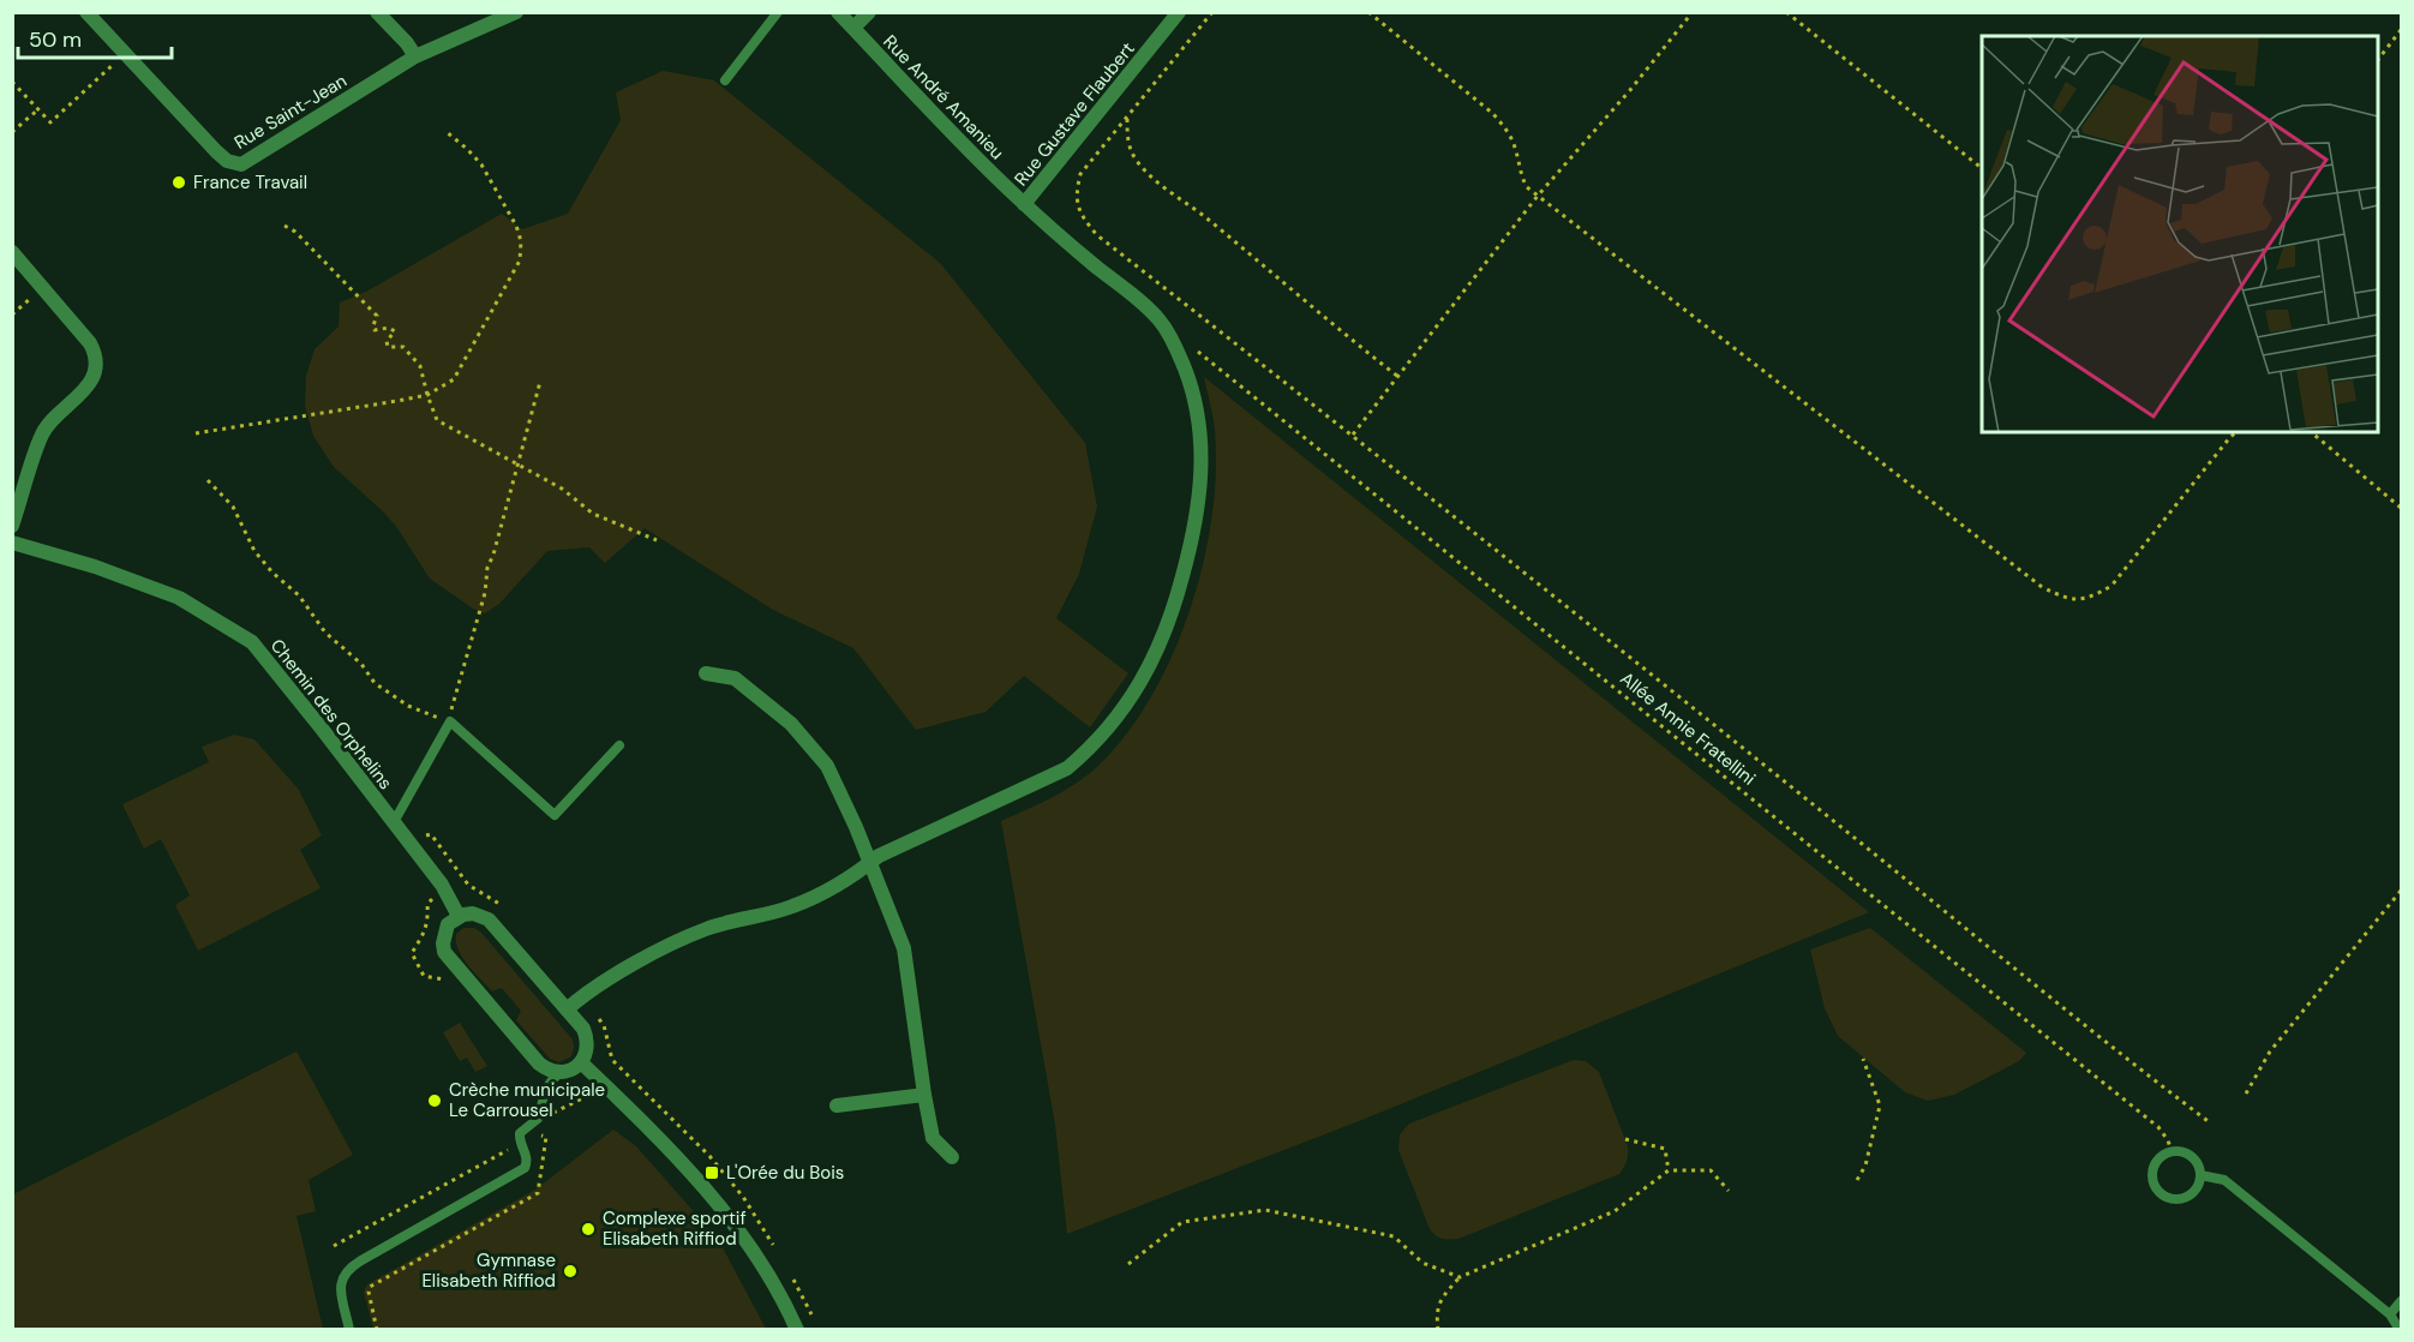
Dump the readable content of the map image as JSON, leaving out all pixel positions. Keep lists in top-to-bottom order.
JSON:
{
  "streets": {
    "street": [
      "Rue André Amanieu",
      "Rue Saint-Jean",
      "Rue Gustave Flaubert",
      "Chemin des Orphelins"
    ],
    "path": ["Allée Annie Fratellini"]
  },
  "crossings": [
    ["Rue André Amanieu", "Rue Gustave Flaubert"],
    ["Rue André Amanieu", "Allée Annie Fratellini"]
  ],
  "places": {
    "other": [
      "France Travail",
      "Crèche municipale Le Carrousel",
      "Complexe sportif Elisabeth Riffiod",
      "Gymnase Elisabeth Riffiod"
    ],
    "transit": ["L'Orée du Bois"]
  },
  "scale_bar": "50 m"
}
